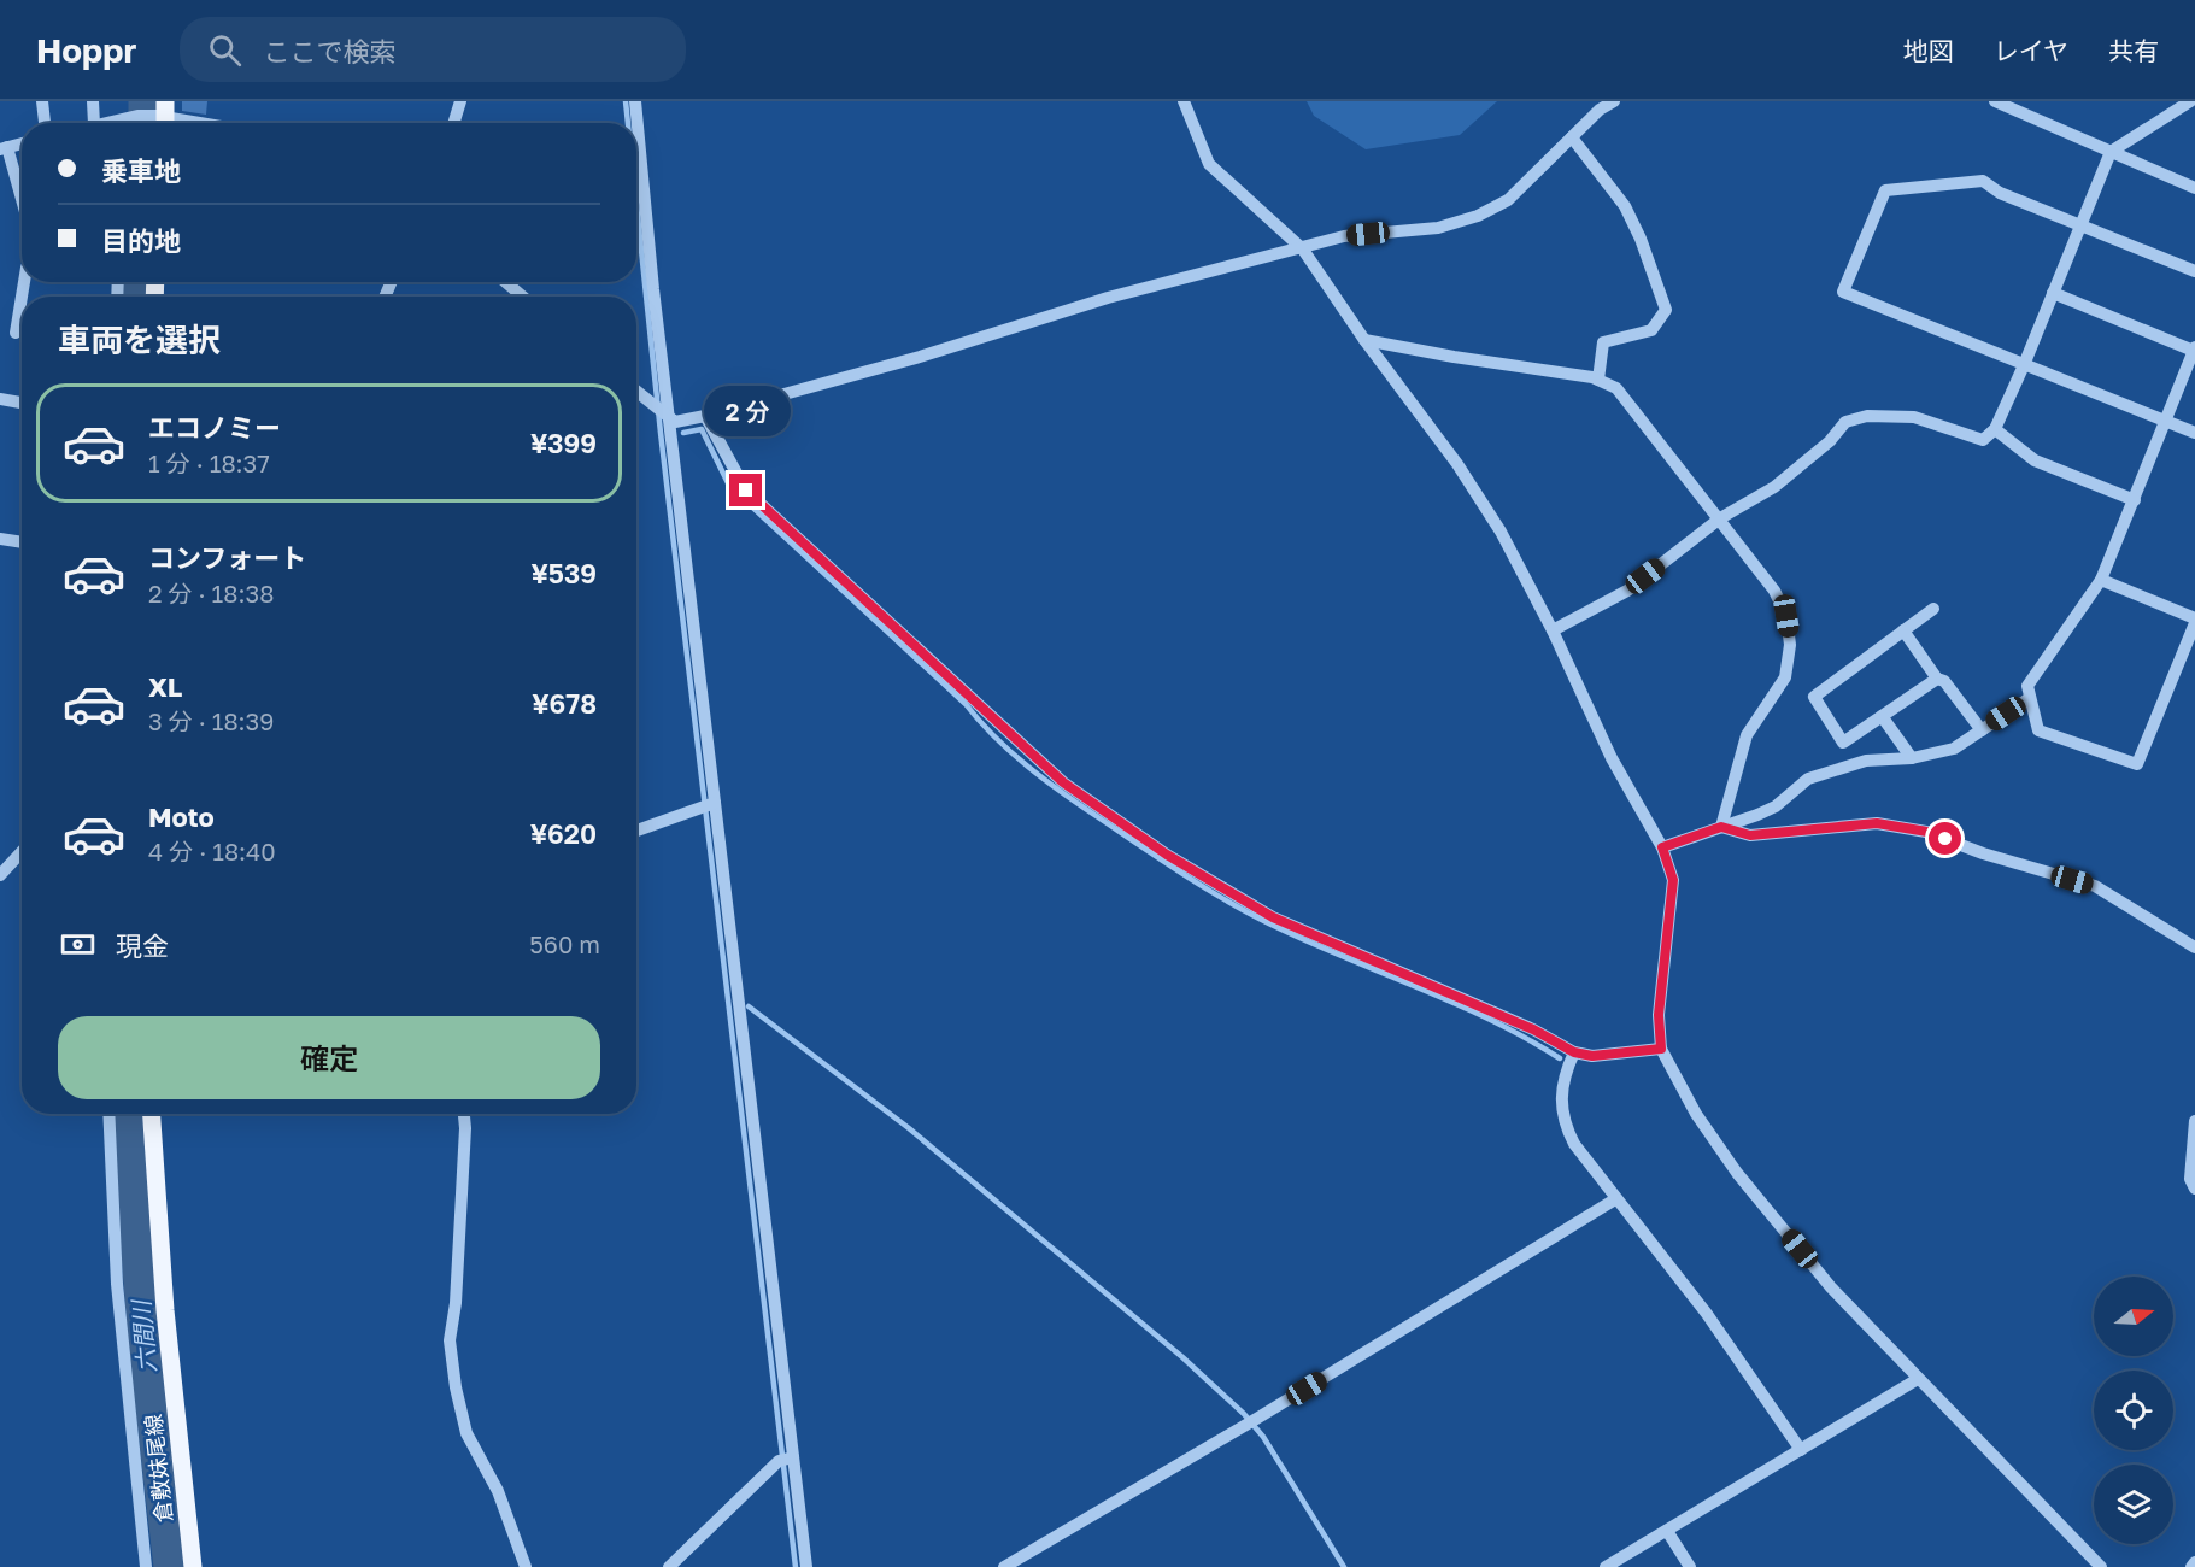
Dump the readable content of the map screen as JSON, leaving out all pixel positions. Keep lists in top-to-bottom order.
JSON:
{
  "streets": {
    "main road": ["倉敷妹尾線"]
  },
  "water": ["六間川"],
  "north": "right",
  "page": {
    "header": "Hoppr",
    "search": "ここで検索",
    "nav": ["地図", "レイヤ", "共有"],
    "banner": ["乗車地", "目的地"],
    "heading": "車両を選択",
    "list": [
      {
        "name": "エコノミー",
        "note": "1 分 · 18:37",
        "value": "¥399"
      },
      {
        "name": "コンフォート",
        "note": "2 分 · 18:38",
        "value": "¥539"
      },
      {
        "name": "XL",
        "note": "3 分 · 18:39",
        "value": "¥678"
      },
      {
        "name": "Moto",
        "note": "4 分 · 18:40",
        "value": "¥620"
      }
    ],
    "bubble": "2 分",
    "pay": ["現金", "560 m"],
    "buttons": "確定"
  }
}
